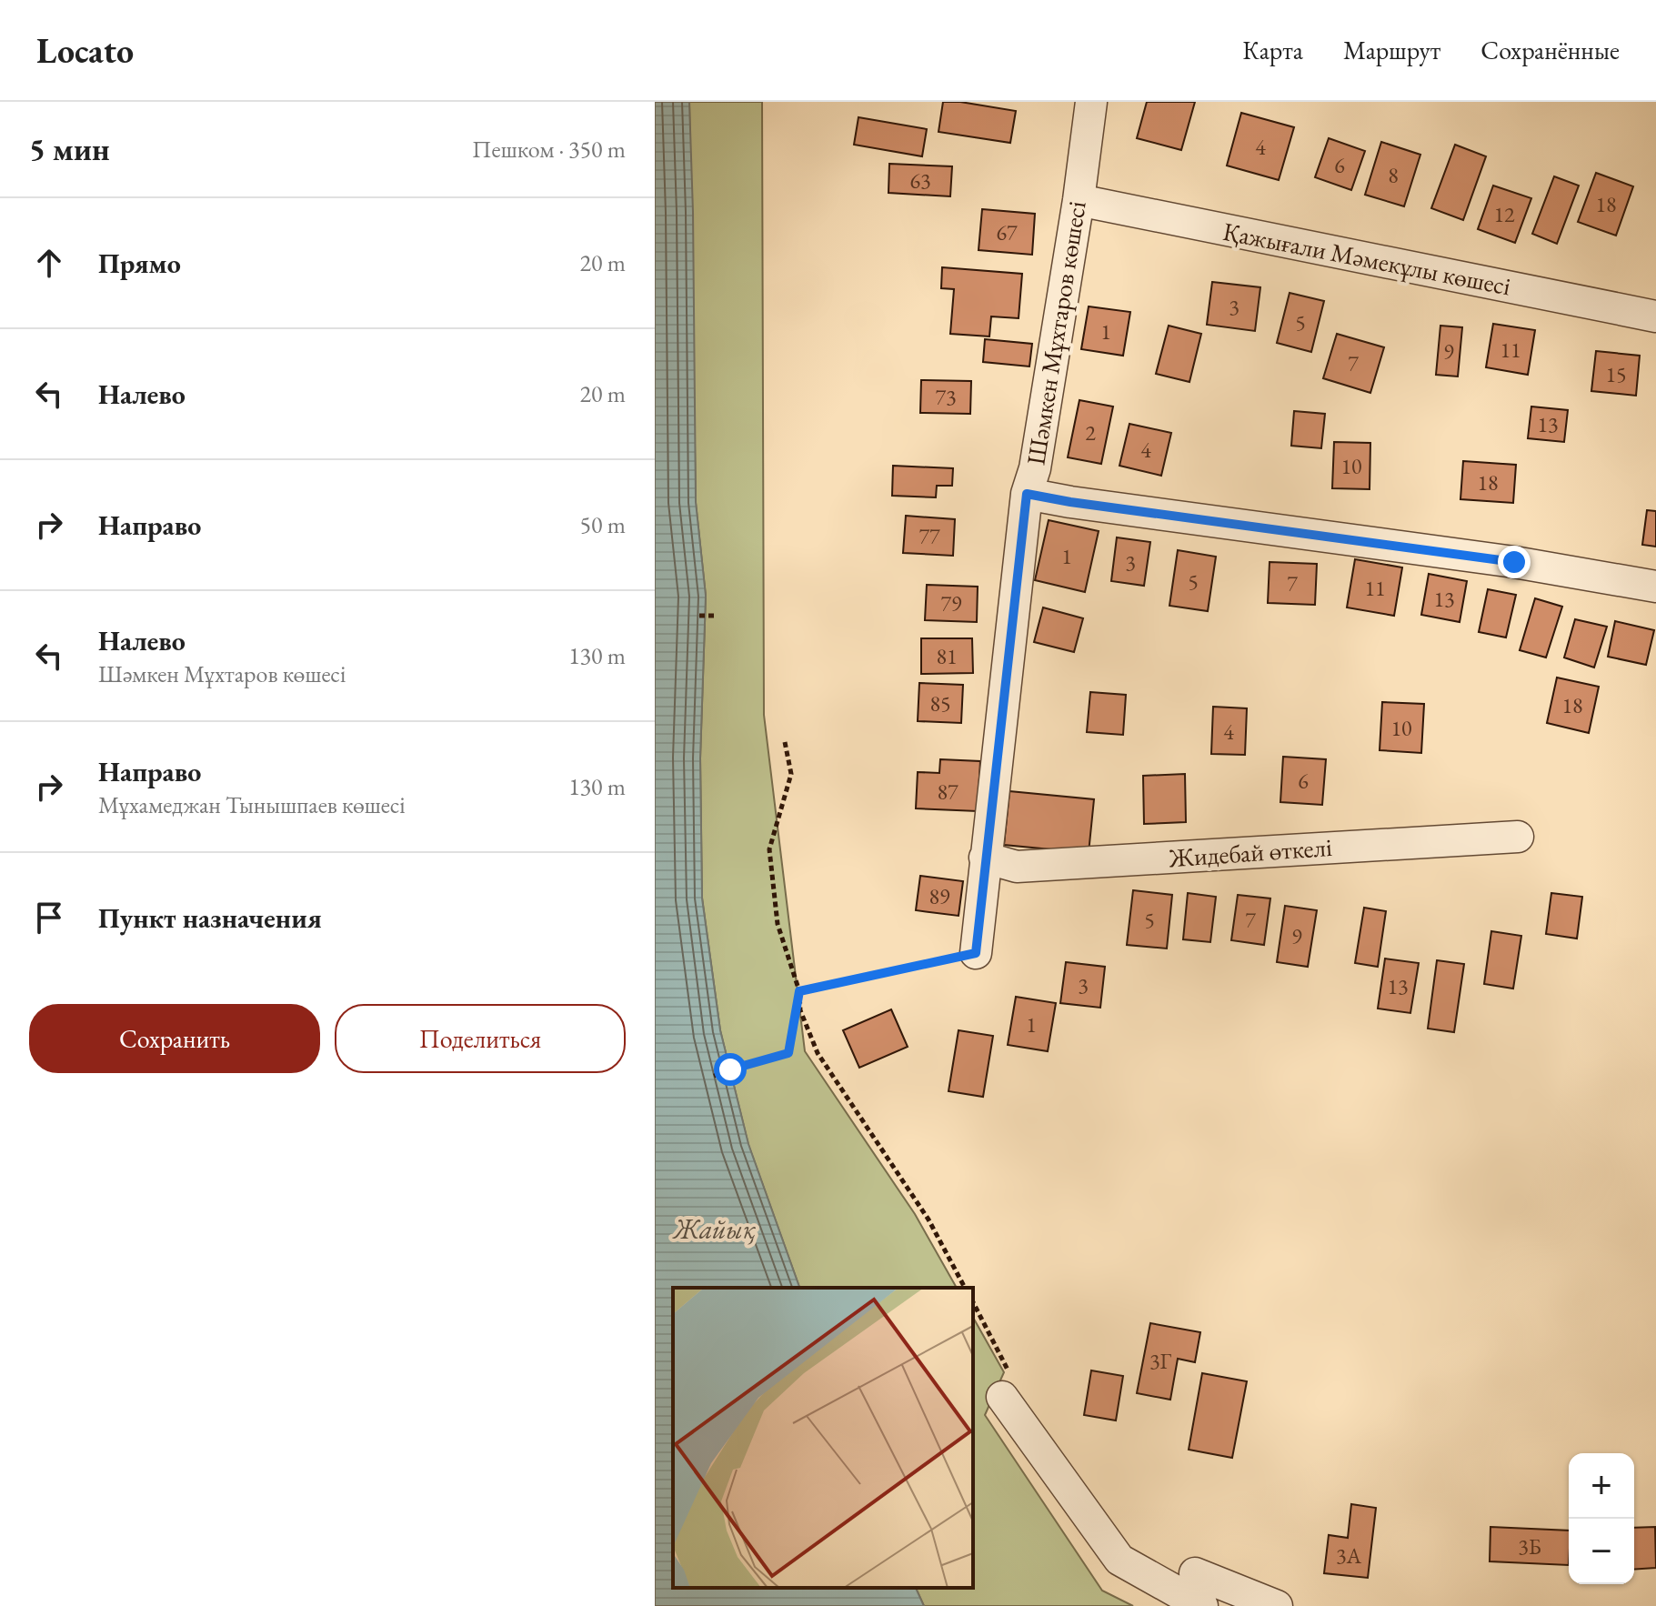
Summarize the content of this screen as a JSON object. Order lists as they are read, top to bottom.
{
  "streets": {
    "street": ["Қажығали Мәмекұлы көшесі", "Шәмкен Мұхтаров көшесі", "Жидебай өткелі"]
  },
  "crossings": [
    ["Қажығали Мәмекұлы көшесі", "Шәмкен Мұхтаров көшесі"],
    ["Шәмкен Мұхтаров көшесі", "Жидебай өткелі"]
  ],
  "water": ["Жайық"],
  "house_numbers": [
    "4",
    "6",
    "8",
    "63",
    "18",
    "12",
    "67",
    "3",
    "5",
    "1",
    "11",
    "9",
    "7",
    "15",
    "73",
    "13",
    "2",
    "4",
    "10",
    "18",
    "77",
    "1",
    "3",
    "5",
    "7",
    "11",
    "13",
    "79",
    "81",
    "85",
    "18",
    "10",
    "4",
    "6",
    "87",
    "89",
    "5",
    "7",
    "9",
    "3",
    "13",
    "1",
    "3Г",
    "3Б",
    "3А"
  ],
  "page": {
    "header": "Locato",
    "nav": ["Карта", "Маршрут", "Сохранённые"],
    "heading": ["5 мин", "Пешком · 350 m"],
    "list": [
      ["Прямо", "20 m"],
      ["Налево", "20 m"],
      ["Направо", "50 m"],
      ["Налево", "Шәмкен Мұхтаров көшесі", "130 m"],
      ["Направо", "Мұхамеджан Тынышпаев көшесі", "130 m"],
      "Пункт назначения"
    ],
    "buttons": ["Сохранить", "Поделиться"],
    "map_buttons": ["+", "−"]
  }
}
